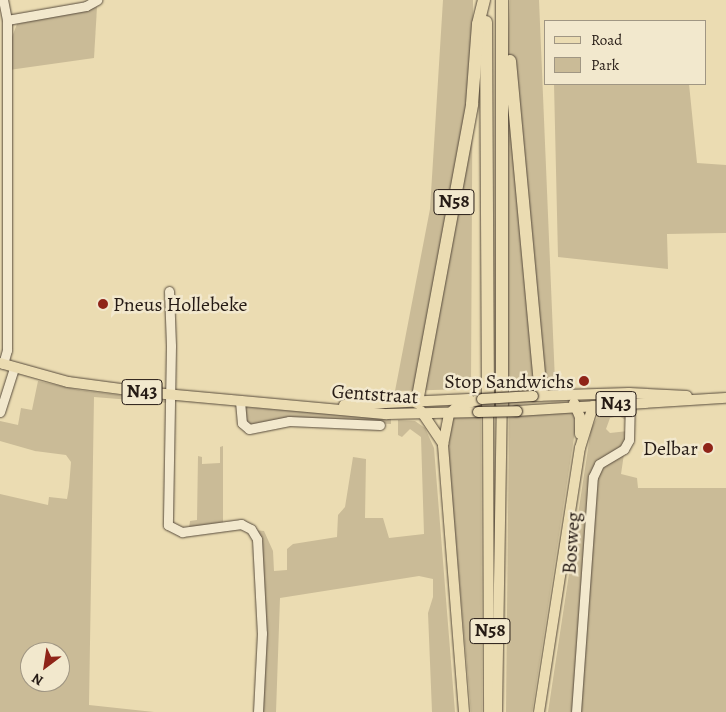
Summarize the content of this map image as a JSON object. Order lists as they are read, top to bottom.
{
  "streets": {
    "highway": ["N58"],
    "main road": ["N43", "Gentstraat"],
    "street": ["Bosweg"]
  },
  "crossings": [
    ["N58", "N43"],
    ["N58", "Gentstraat"],
    ["N43", "Gentstraat"],
    ["N43", "Bosweg"],
    ["Gentstraat", "Bosweg"]
  ],
  "places": ["Pneus Hollebeke", "Stop Sandwichs", "Delbar"],
  "legend": ["Road", "Park"],
  "north": "bottom left"
}
